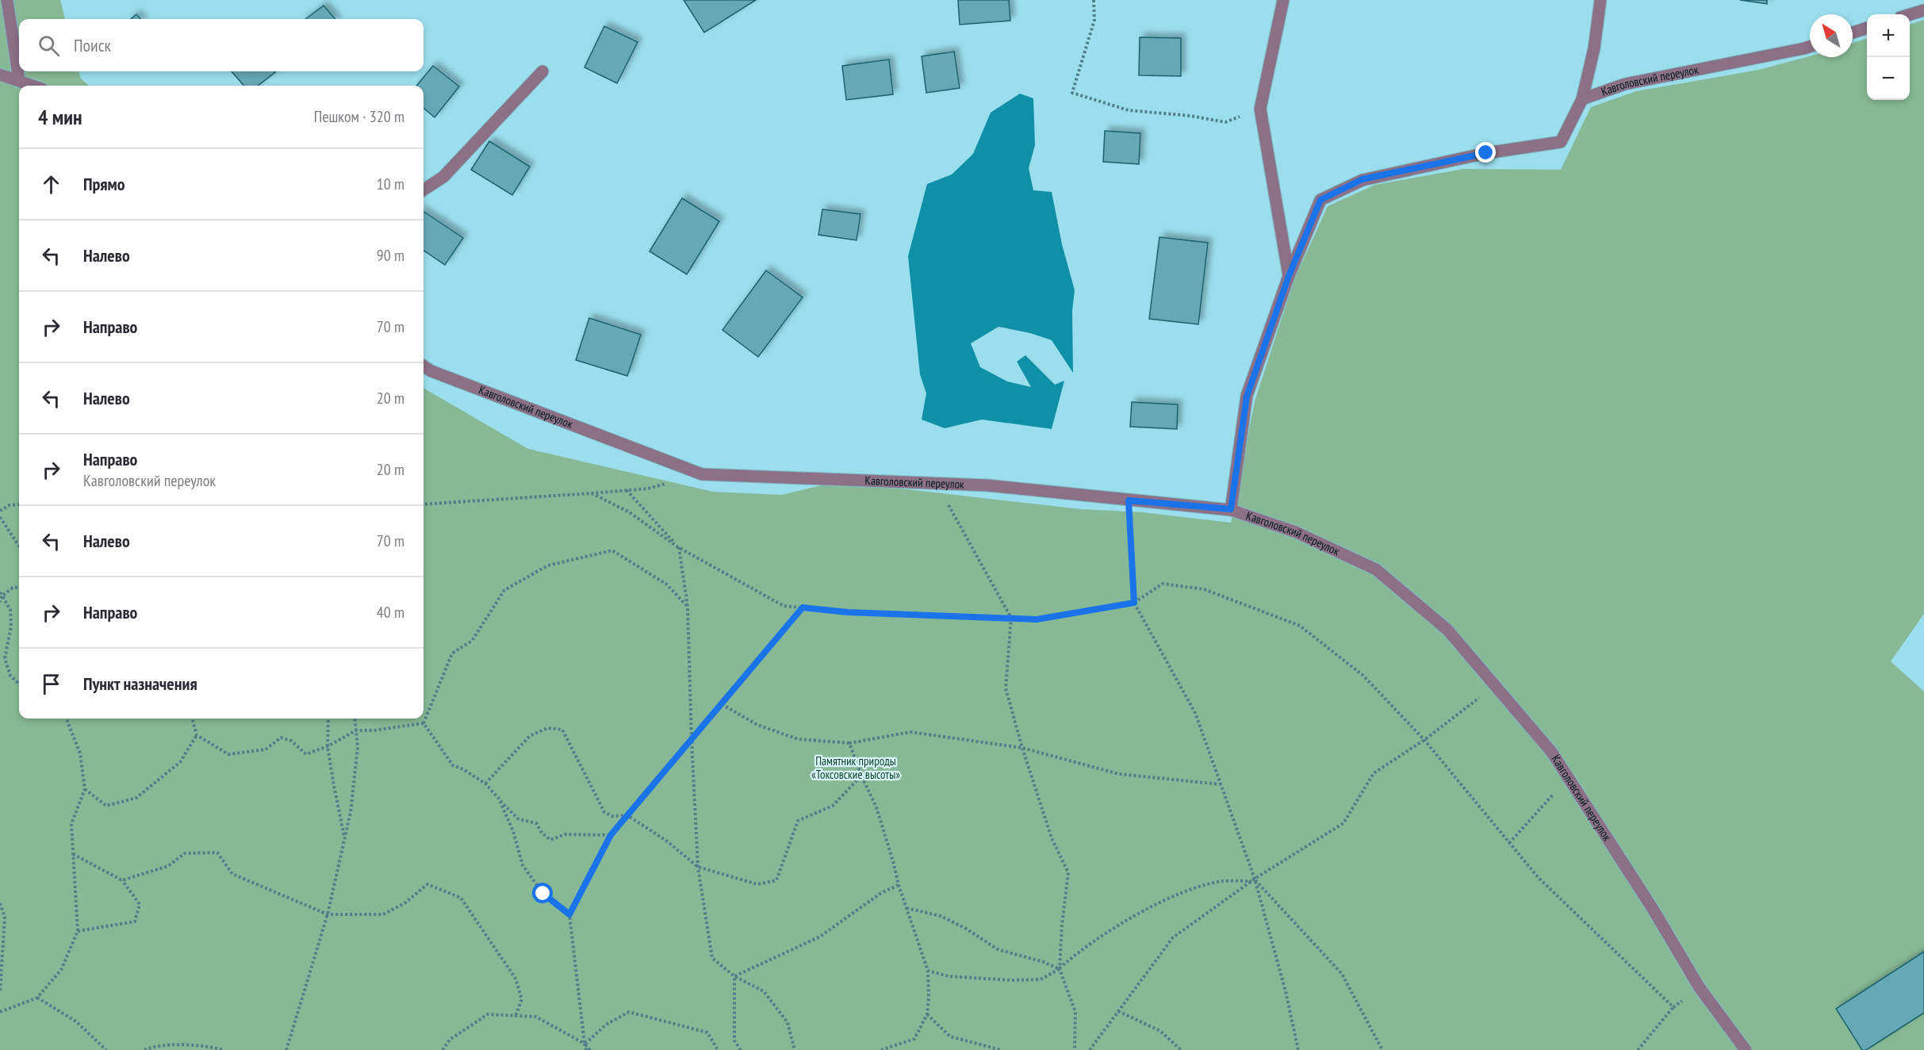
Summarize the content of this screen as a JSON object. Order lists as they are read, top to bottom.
{
  "streets": {
    "street": ["Кавголовский переулок"]
  },
  "parks": ["Памятник природы «Токсовские высоты»"],
  "north": "top left",
  "page": {
    "map_buttons": ["+", "−"],
    "search": "Поиск",
    "heading": ["4 мин", "Пешком · 320 m"],
    "list": [
      ["Прямо", "10 m"],
      ["Налево", "90 m"],
      ["Направо", "70 m"],
      ["Налево", "20 m"],
      ["Направо", "Кавголовский переулок", "20 m"],
      ["Налево", "70 m"],
      ["Направо", "40 m"],
      "Пункт назначения"
    ]
  }
}
